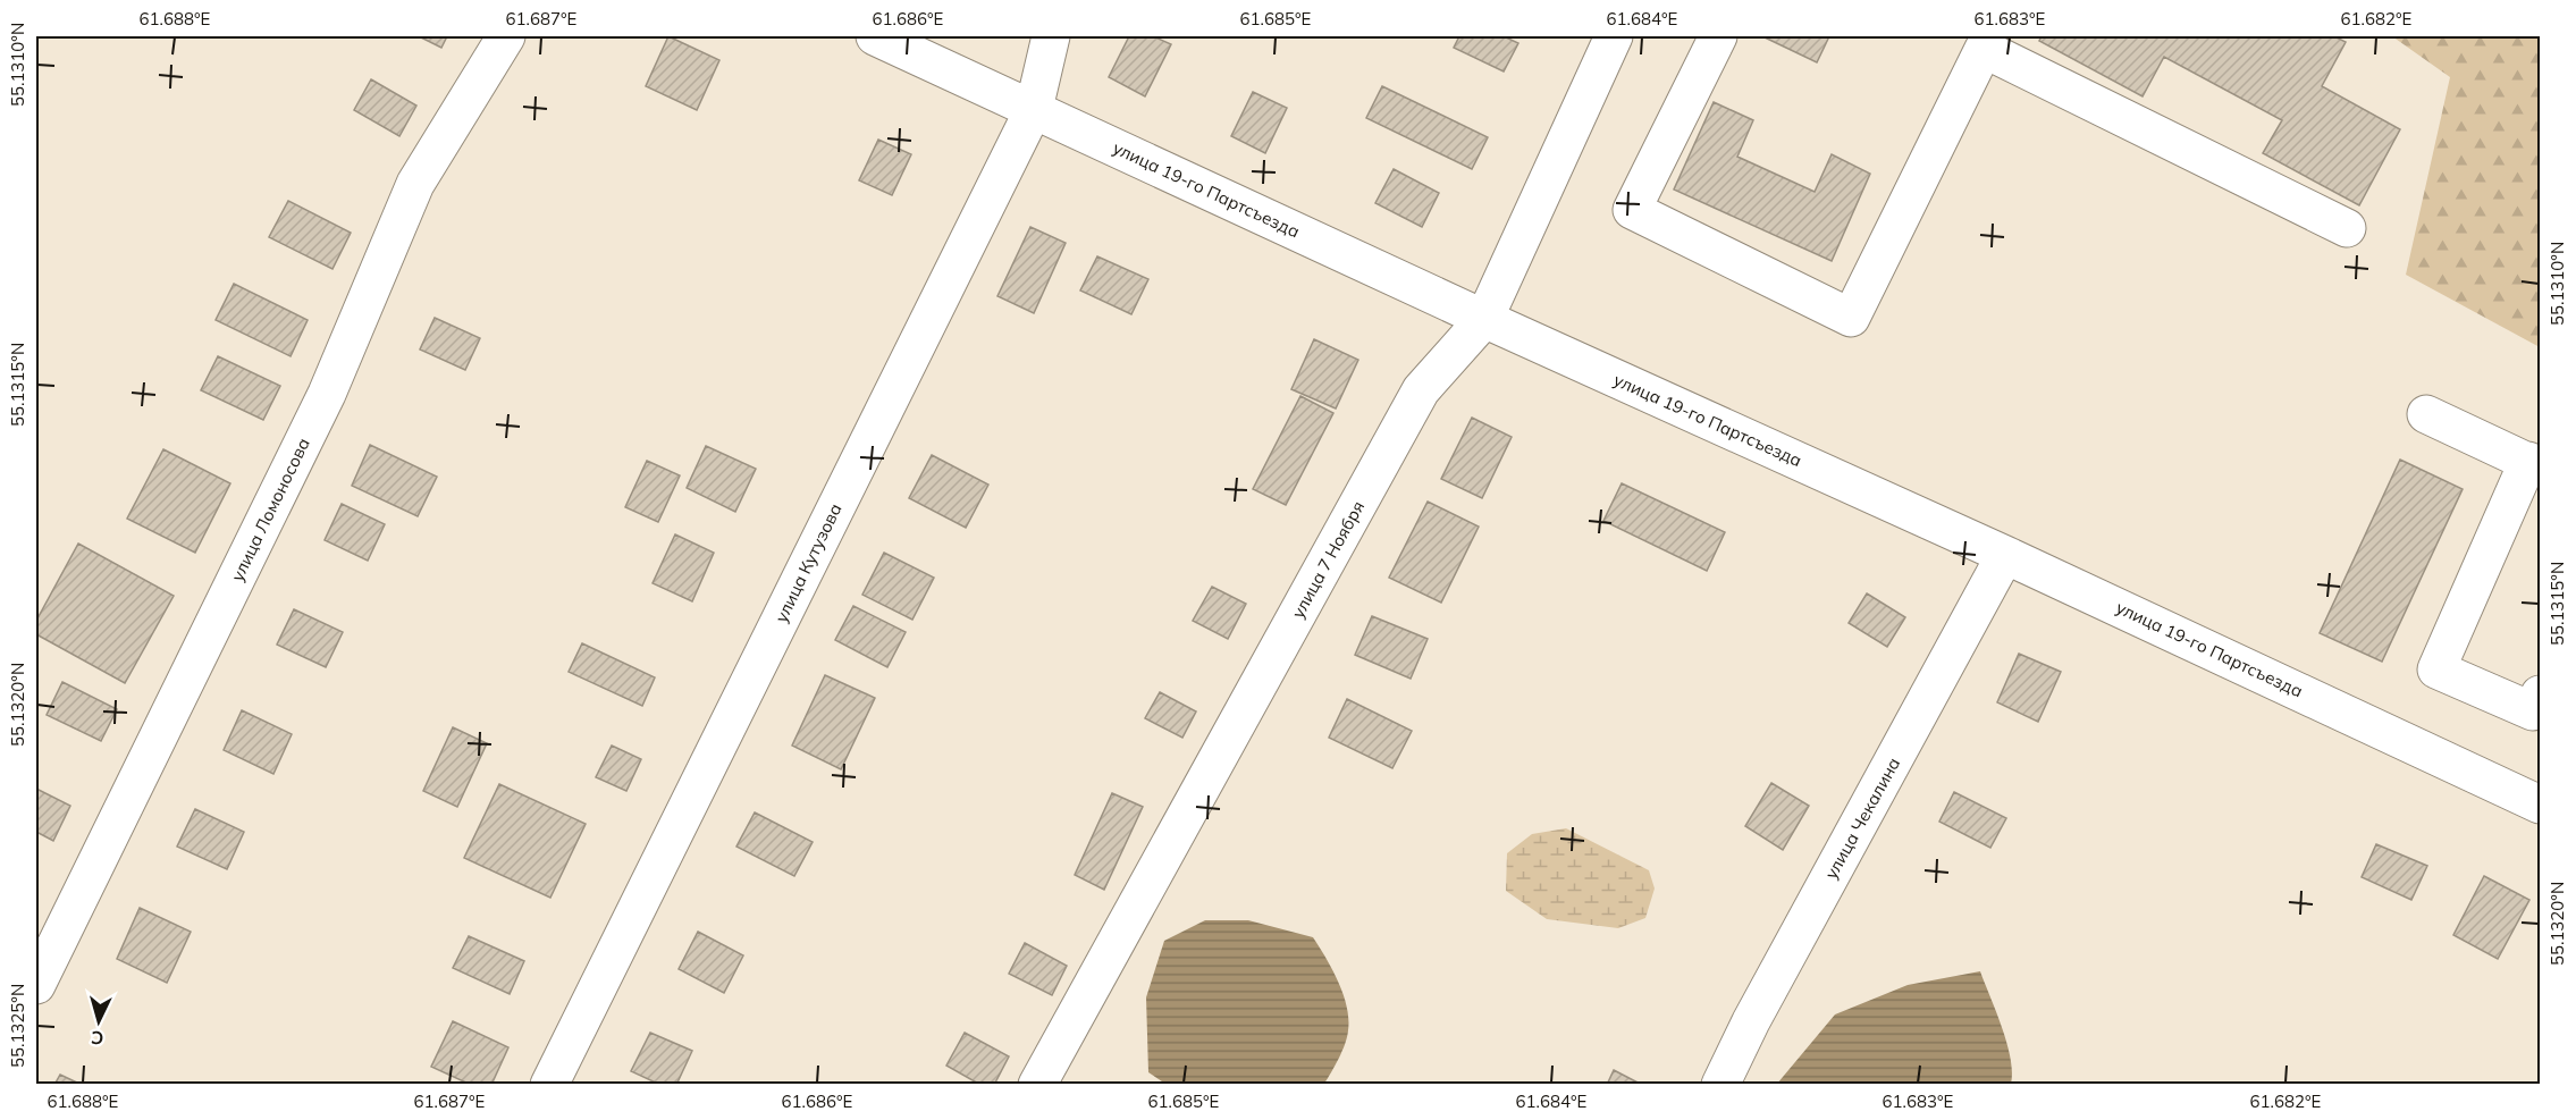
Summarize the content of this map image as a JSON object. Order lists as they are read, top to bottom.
{
  "streets": {
    "street": [
      "улица 19-го Партсъезда",
      "улица Ломоносова",
      "улица 7 Ноября",
      "улица Кутузова",
      "улица Чекалина"
    ]
  },
  "crossings": [
    ["улица 19-го Партсъезда", "улица 7 Ноября"],
    ["улица 19-го Партсъезда", "улица Кутузова"],
    ["улица 19-го Партсъезда", "улица Чекалина"]
  ],
  "north": "bottom",
  "coordinates": [
    "61.688°E",
    "61.687°E",
    "61.686°E",
    "61.685°E",
    "61.684°E",
    "61.683°E",
    "61.682°E",
    "55.1310°N",
    "55.1315°N",
    "55.1320°N",
    "55.1325°N"
  ]
}
